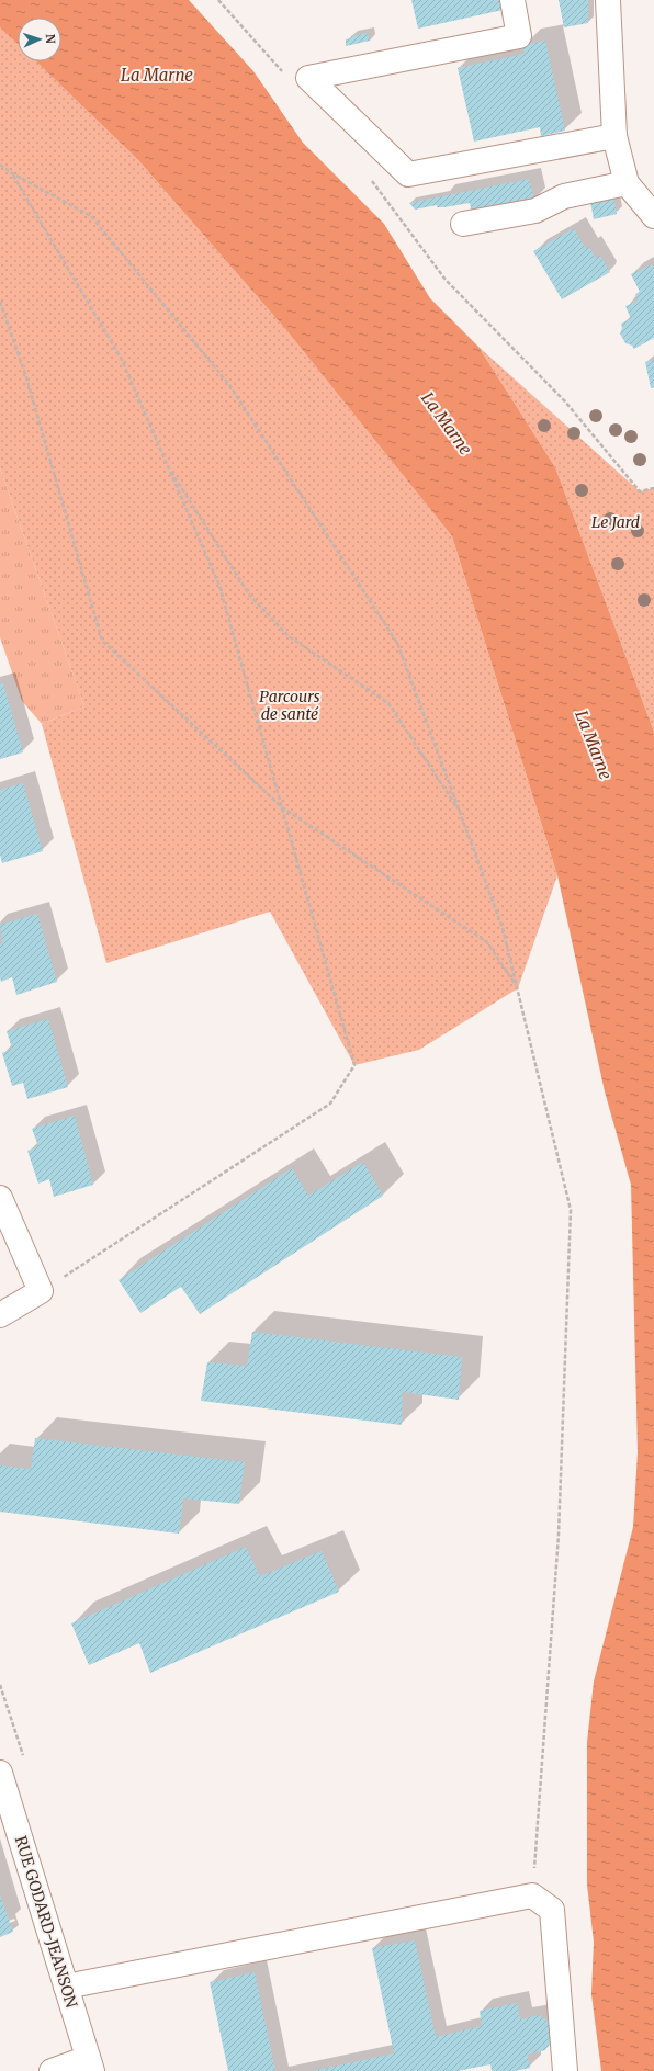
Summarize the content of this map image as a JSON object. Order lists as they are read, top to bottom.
{
  "streets": {
    "street": ["RUE GODARD-JEANSON"]
  },
  "water": ["La Marne"],
  "parks": ["Le Jard", "Parcours de santé"],
  "north": "right"
}
